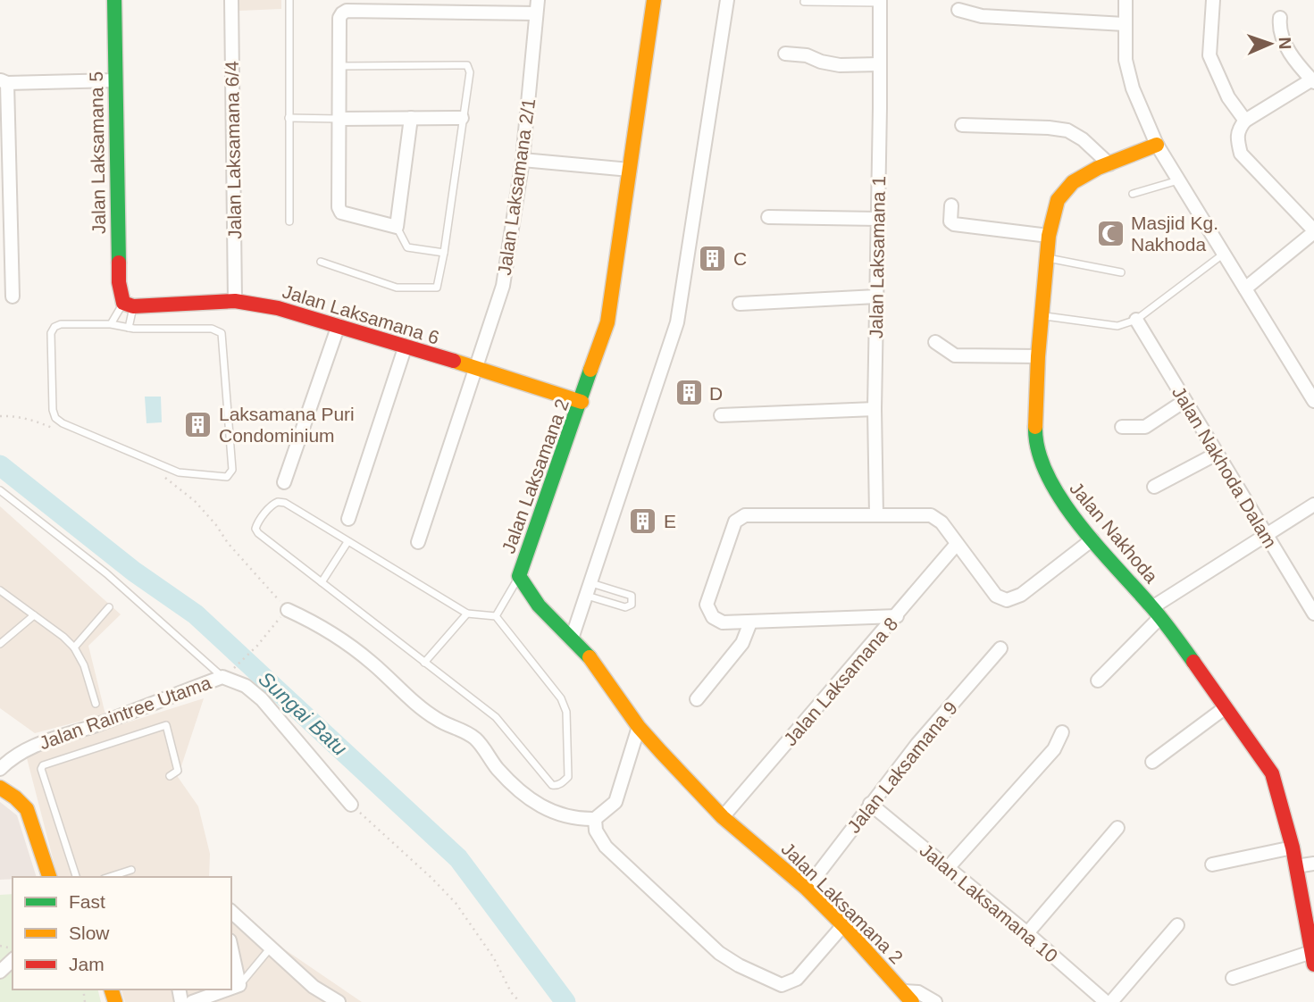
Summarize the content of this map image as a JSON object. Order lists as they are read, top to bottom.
{
  "streets": {
    "street": [
      "Jalan Laksamana 6/4",
      "Jalan Laksamana 5",
      "Jalan Laksamana 2/1",
      "Jalan Laksamana 1",
      "Jalan Laksamana 6",
      "Jalan Nakhoda Dalam",
      "Jalan Laksamana 2",
      "Jalan Nakhoda",
      "Jalan Laksamana 8",
      "Jalan Raintree Utama",
      "Jalan Laksamana 9",
      "Jalan Laksamana 10"
    ]
  },
  "crossings": [
    ["Jalan Laksamana 6/4", "Jalan Laksamana 6"],
    ["Jalan Laksamana 5", "Jalan Laksamana 6"],
    ["Jalan Laksamana 2/1", "Jalan Laksamana 6"],
    ["Jalan Laksamana 6", "Jalan Laksamana 2"],
    ["Jalan Laksamana 2", "Jalan Laksamana 8"],
    ["Jalan Laksamana 2", "Jalan Laksamana 9"],
    ["Jalan Laksamana 9", "Jalan Laksamana 10"]
  ],
  "water": ["Sungai Batu"],
  "places": {
    "mosque": ["Masjid Kg. Nakhoda"],
    "building": [
      "C",
      "D",
      "Laksamana Puri Condominium",
      "E"
    ]
  },
  "legend": ["Fast", "Slow", "Jam"],
  "north": "right"
}
